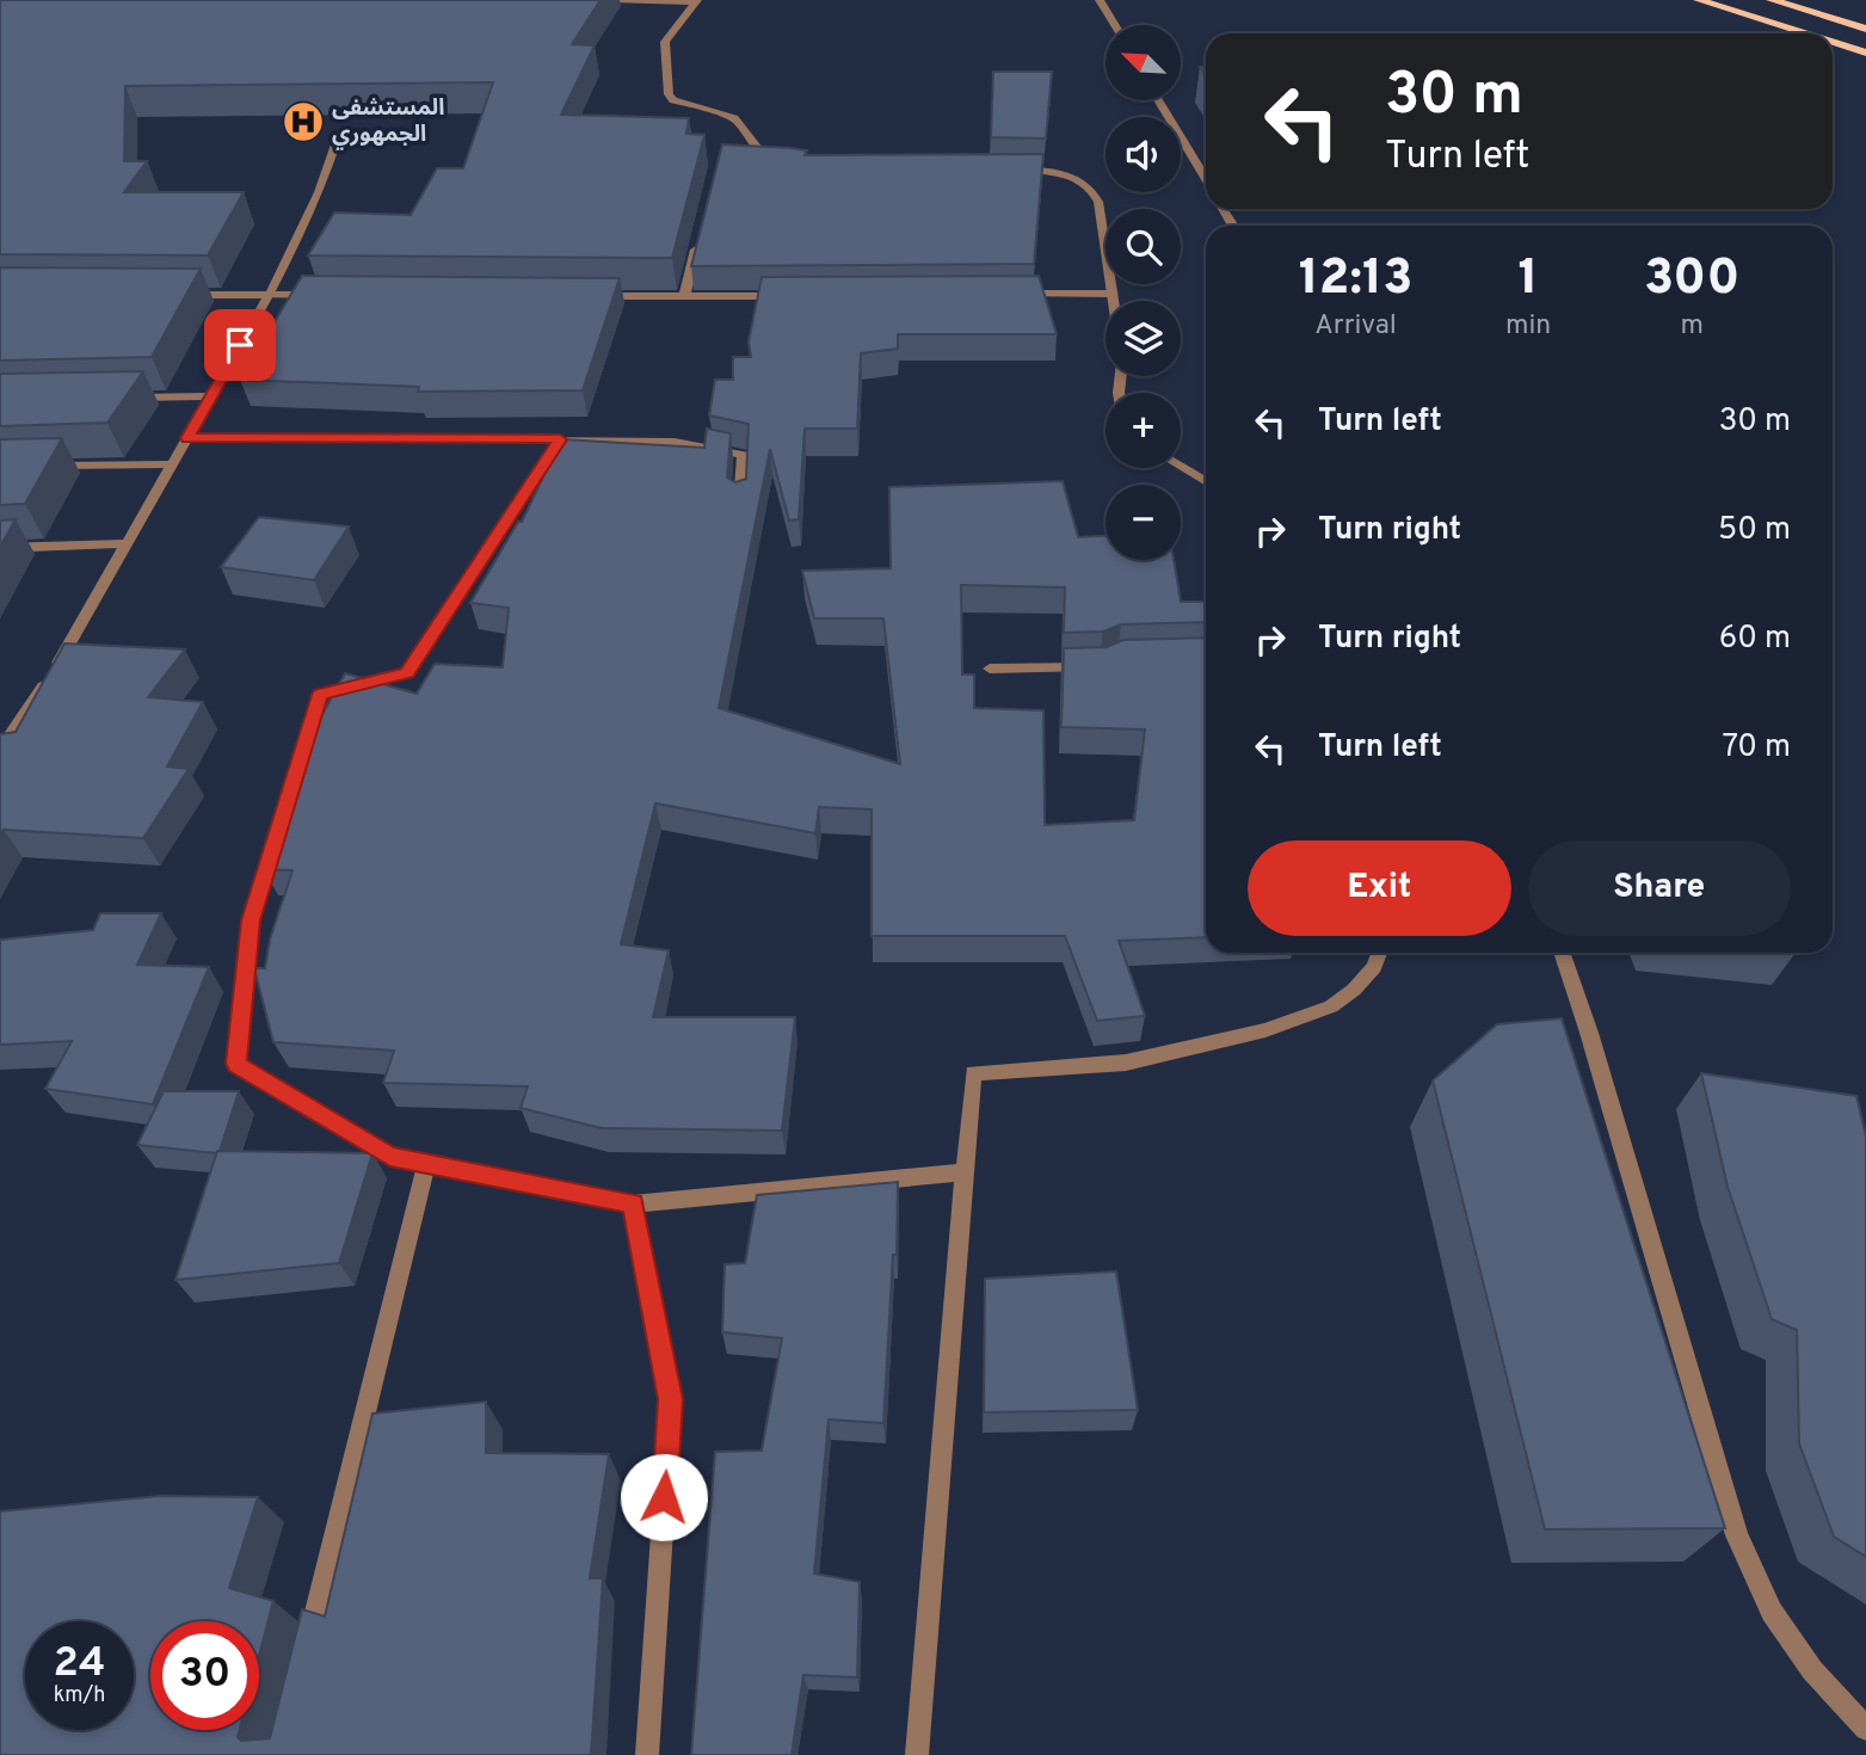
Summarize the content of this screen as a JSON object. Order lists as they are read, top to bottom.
{
  "places": {
    "hospital": ["المستشفى الجمهوري"]
  },
  "north": "top left",
  "page": {
    "map_buttons": ["+", "−"],
    "turn": ["30 m", "Turn left"],
    "eta": [
      "12:13",
      "Arrival",
      "1",
      "min",
      "300",
      "m"
    ],
    "list": [
      {
        "name": "Turn left",
        "value": "30 m"
      },
      {
        "name": "Turn right",
        "value": "50 m"
      },
      {
        "name": "Turn right",
        "value": "60 m"
      },
      {
        "name": "Turn left",
        "value": "70 m"
      }
    ],
    "buttons": ["Exit", "Share"],
    "speed": "24 km/h",
    "limit": "30"
  }
}
